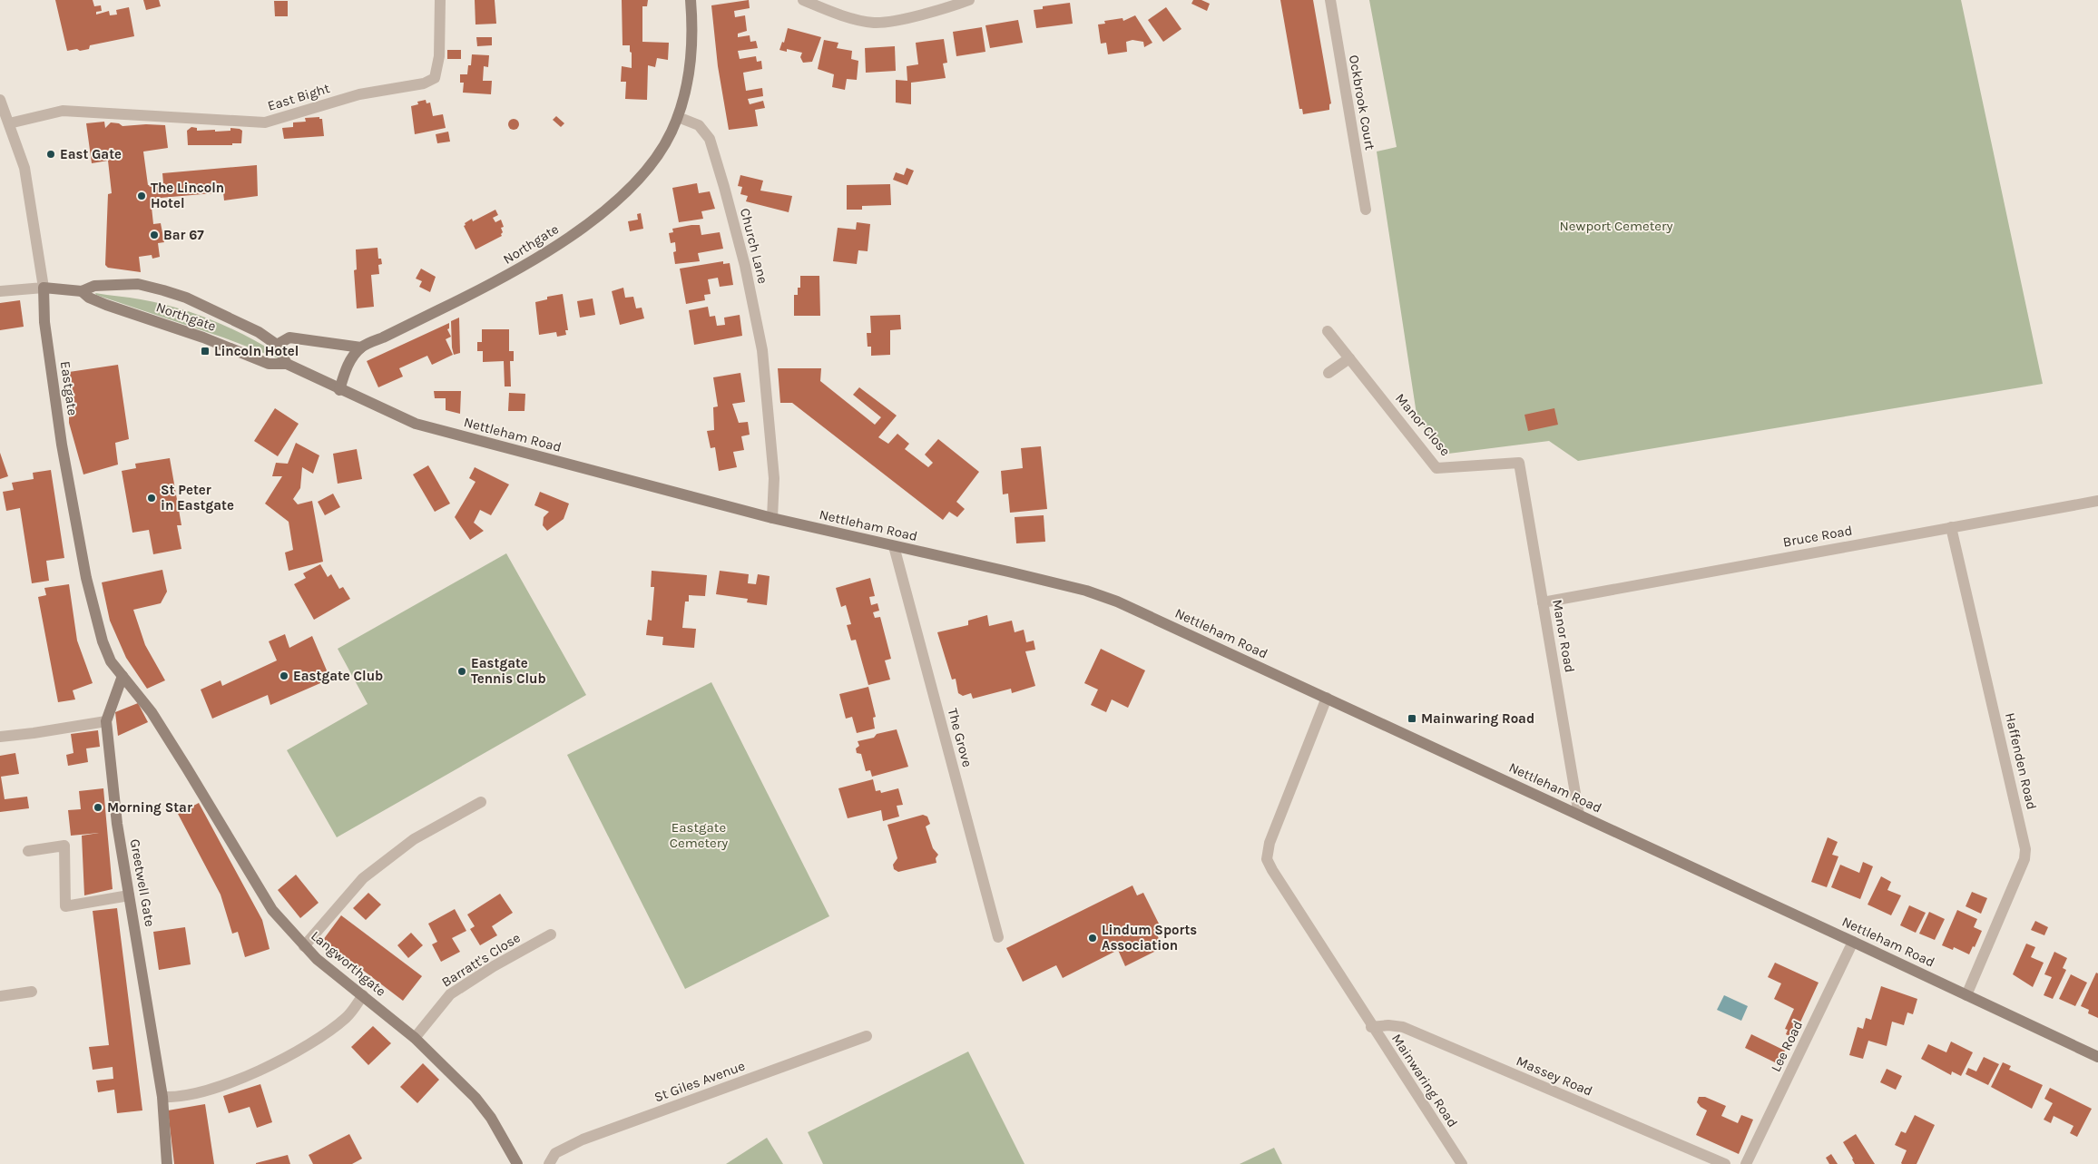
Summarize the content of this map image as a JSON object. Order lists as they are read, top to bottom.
{
  "streets": {
    "street": [
      "East Bight",
      "Ockbrook Court",
      "Northgate",
      "Church Lane",
      "Eastgate",
      "Manor Close",
      "Nettleham Road",
      "Bruce Road",
      "Manor Road",
      "The Grove",
      "Haffenden Road",
      "Greetwell Gate",
      "Barratt's Close",
      "Langworthgate",
      "Lee Road",
      "Massey Road",
      "Mainwaring Road",
      "St Giles Avenue"
    ]
  },
  "crossings": [
    ["East Bight", "Eastgate"],
    ["Northgate", "Church Lane"],
    ["Northgate", "Eastgate"],
    ["Northgate", "Nettleham Road"],
    ["Church Lane", "Nettleham Road"],
    ["Eastgate", "Greetwell Gate"],
    ["Eastgate", "Langworthgate"],
    ["Manor Close", "Manor Road"],
    ["Nettleham Road", "Manor Road"],
    ["Nettleham Road", "The Grove"],
    ["Nettleham Road", "Haffenden Road"],
    ["Nettleham Road", "Lee Road"],
    ["Nettleham Road", "Mainwaring Road"],
    ["Bruce Road", "Manor Road"],
    ["Bruce Road", "Haffenden Road"],
    ["Greetwell Gate", "Langworthgate"],
    ["Barratt's Close", "Langworthgate"],
    ["Massey Road", "Mainwaring Road"]
  ],
  "parks": ["Newport Cemetery", "Eastgate Cemetery"],
  "places": {
    "other": [
      "East Gate",
      "The Lincoln Hotel",
      "Bar 67",
      "St Peter in Eastgate",
      "Eastgate Tennis Club",
      "Eastgate Club",
      "Morning Star",
      "Lindum Sports Association"
    ],
    "transit": ["Lincoln Hotel", "Mainwaring Road"]
  }
}
